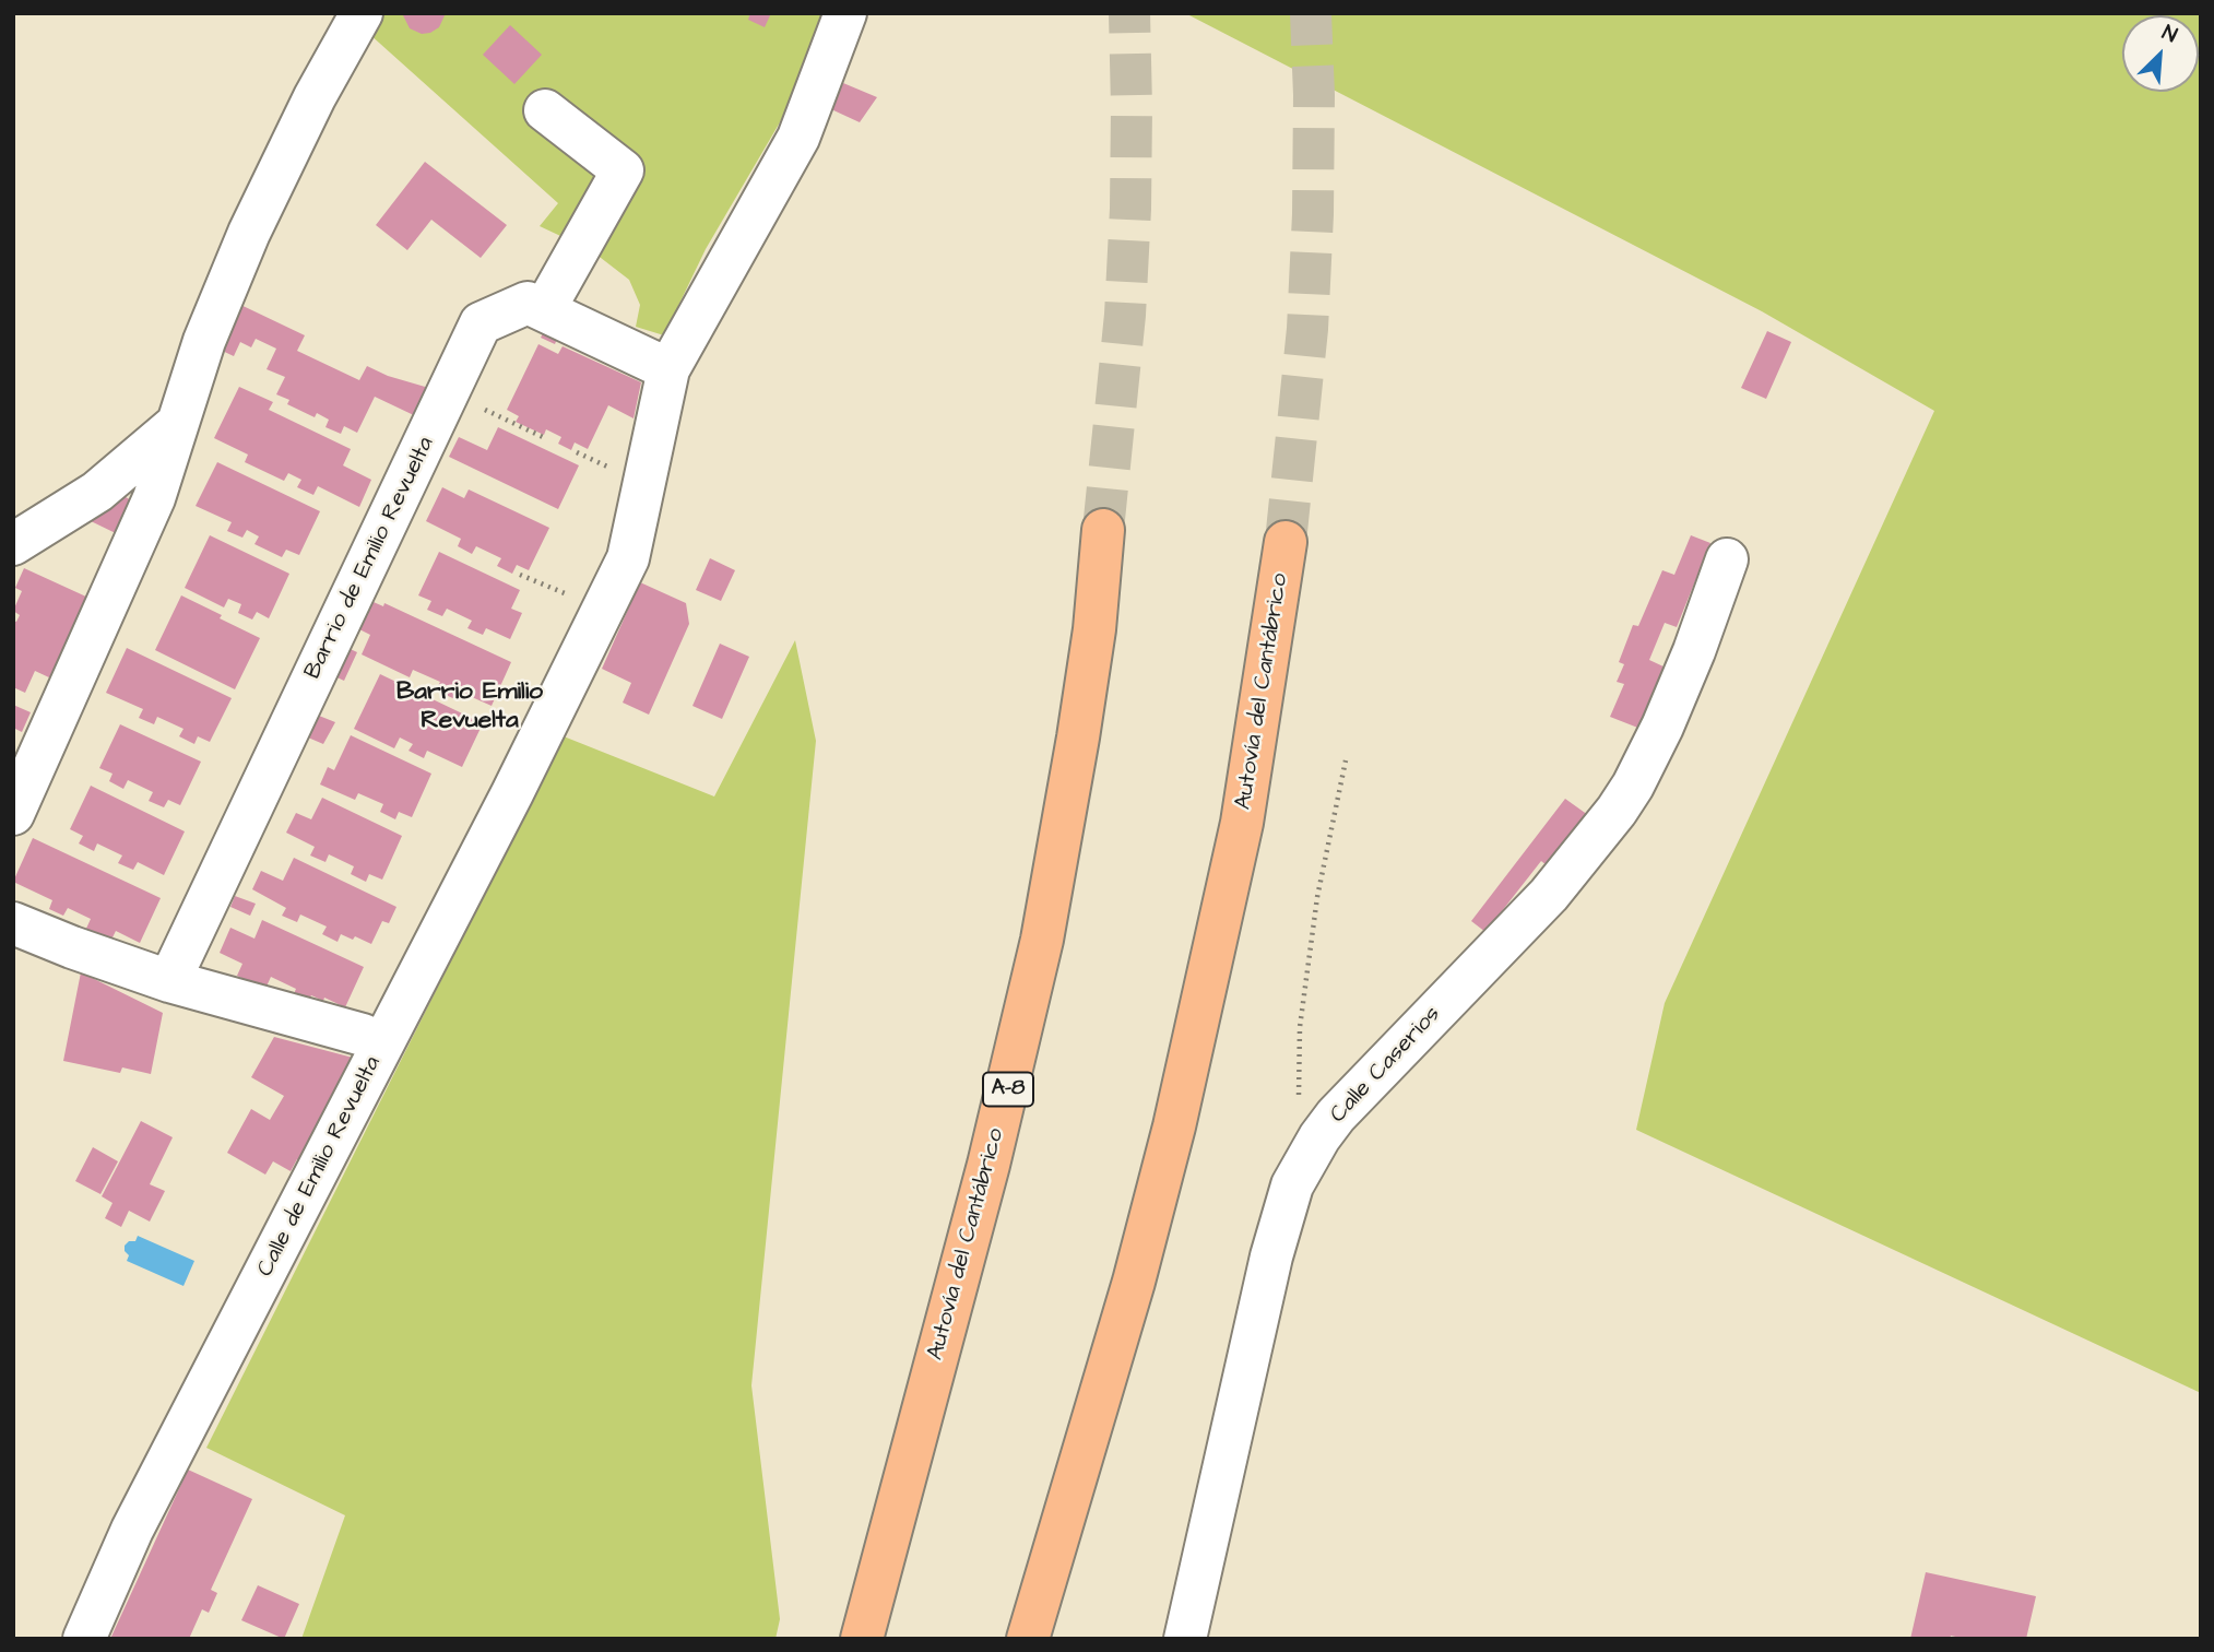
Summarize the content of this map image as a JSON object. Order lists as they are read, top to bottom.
{
  "streets": {
    "highway": ["Autovía del Cantábrico", "A-8"],
    "street": ["Barrio de Emilio Revuelta", "Calle Caserios", "Calle de Emilio Revuelta"]
  },
  "crossings": [
    ["Barrio de Emilio Revuelta", "Calle de Emilio Revuelta"]
  ],
  "districts": ["Barrio Emilio Revuelta"],
  "north": "top right"
}
